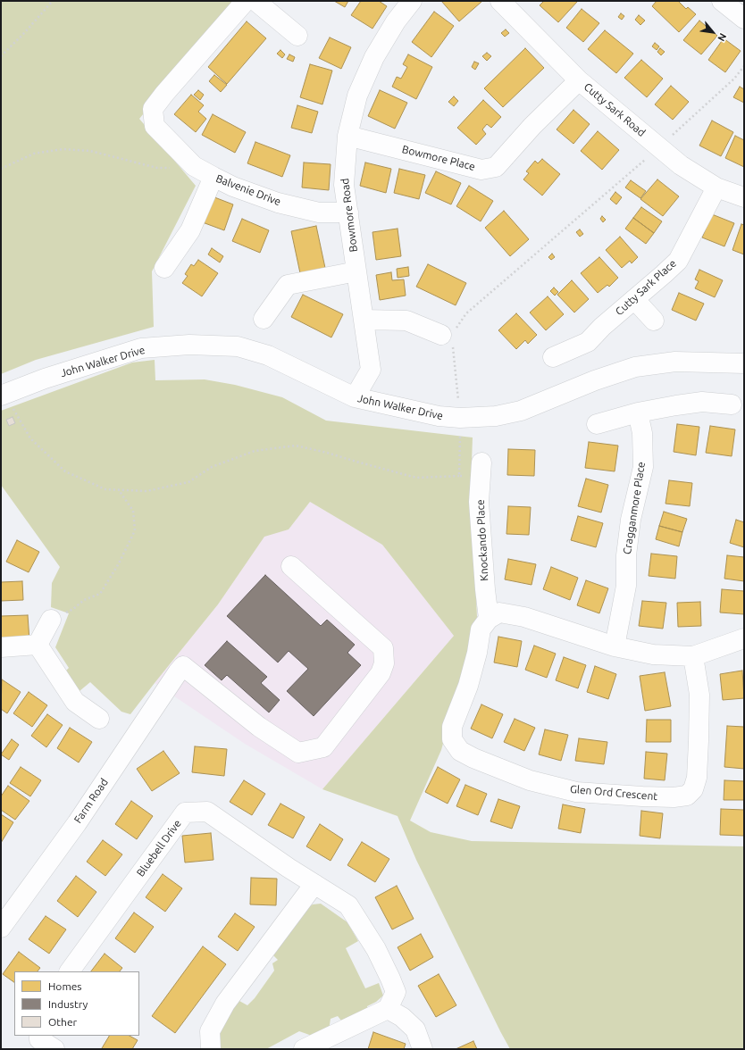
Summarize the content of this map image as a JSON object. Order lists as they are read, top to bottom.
{
  "streets": {
    "street": [
      "Cutty Sark Road",
      "Bowmore Place",
      "Balvenie Drive",
      "Bowmore Road",
      "Cutty Sark Place",
      "John Walker Drive",
      "Cragganmore Place",
      "Knockando Place",
      "Glen Ord Crescent",
      "Farm Road",
      "Bluebell Drive"
    ]
  },
  "crossings": [
    ["Cutty Sark Road", "Bowmore Place"],
    ["Cutty Sark Road", "Cutty Sark Place"],
    ["Bowmore Place", "Bowmore Road"],
    ["Balvenie Drive", "Bowmore Road"],
    ["Bowmore Road", "John Walker Drive"],
    ["Knockando Place", "Glen Ord Crescent"]
  ],
  "legend": ["Homes", "Industry", "Other"],
  "north": "bottom right"
}
